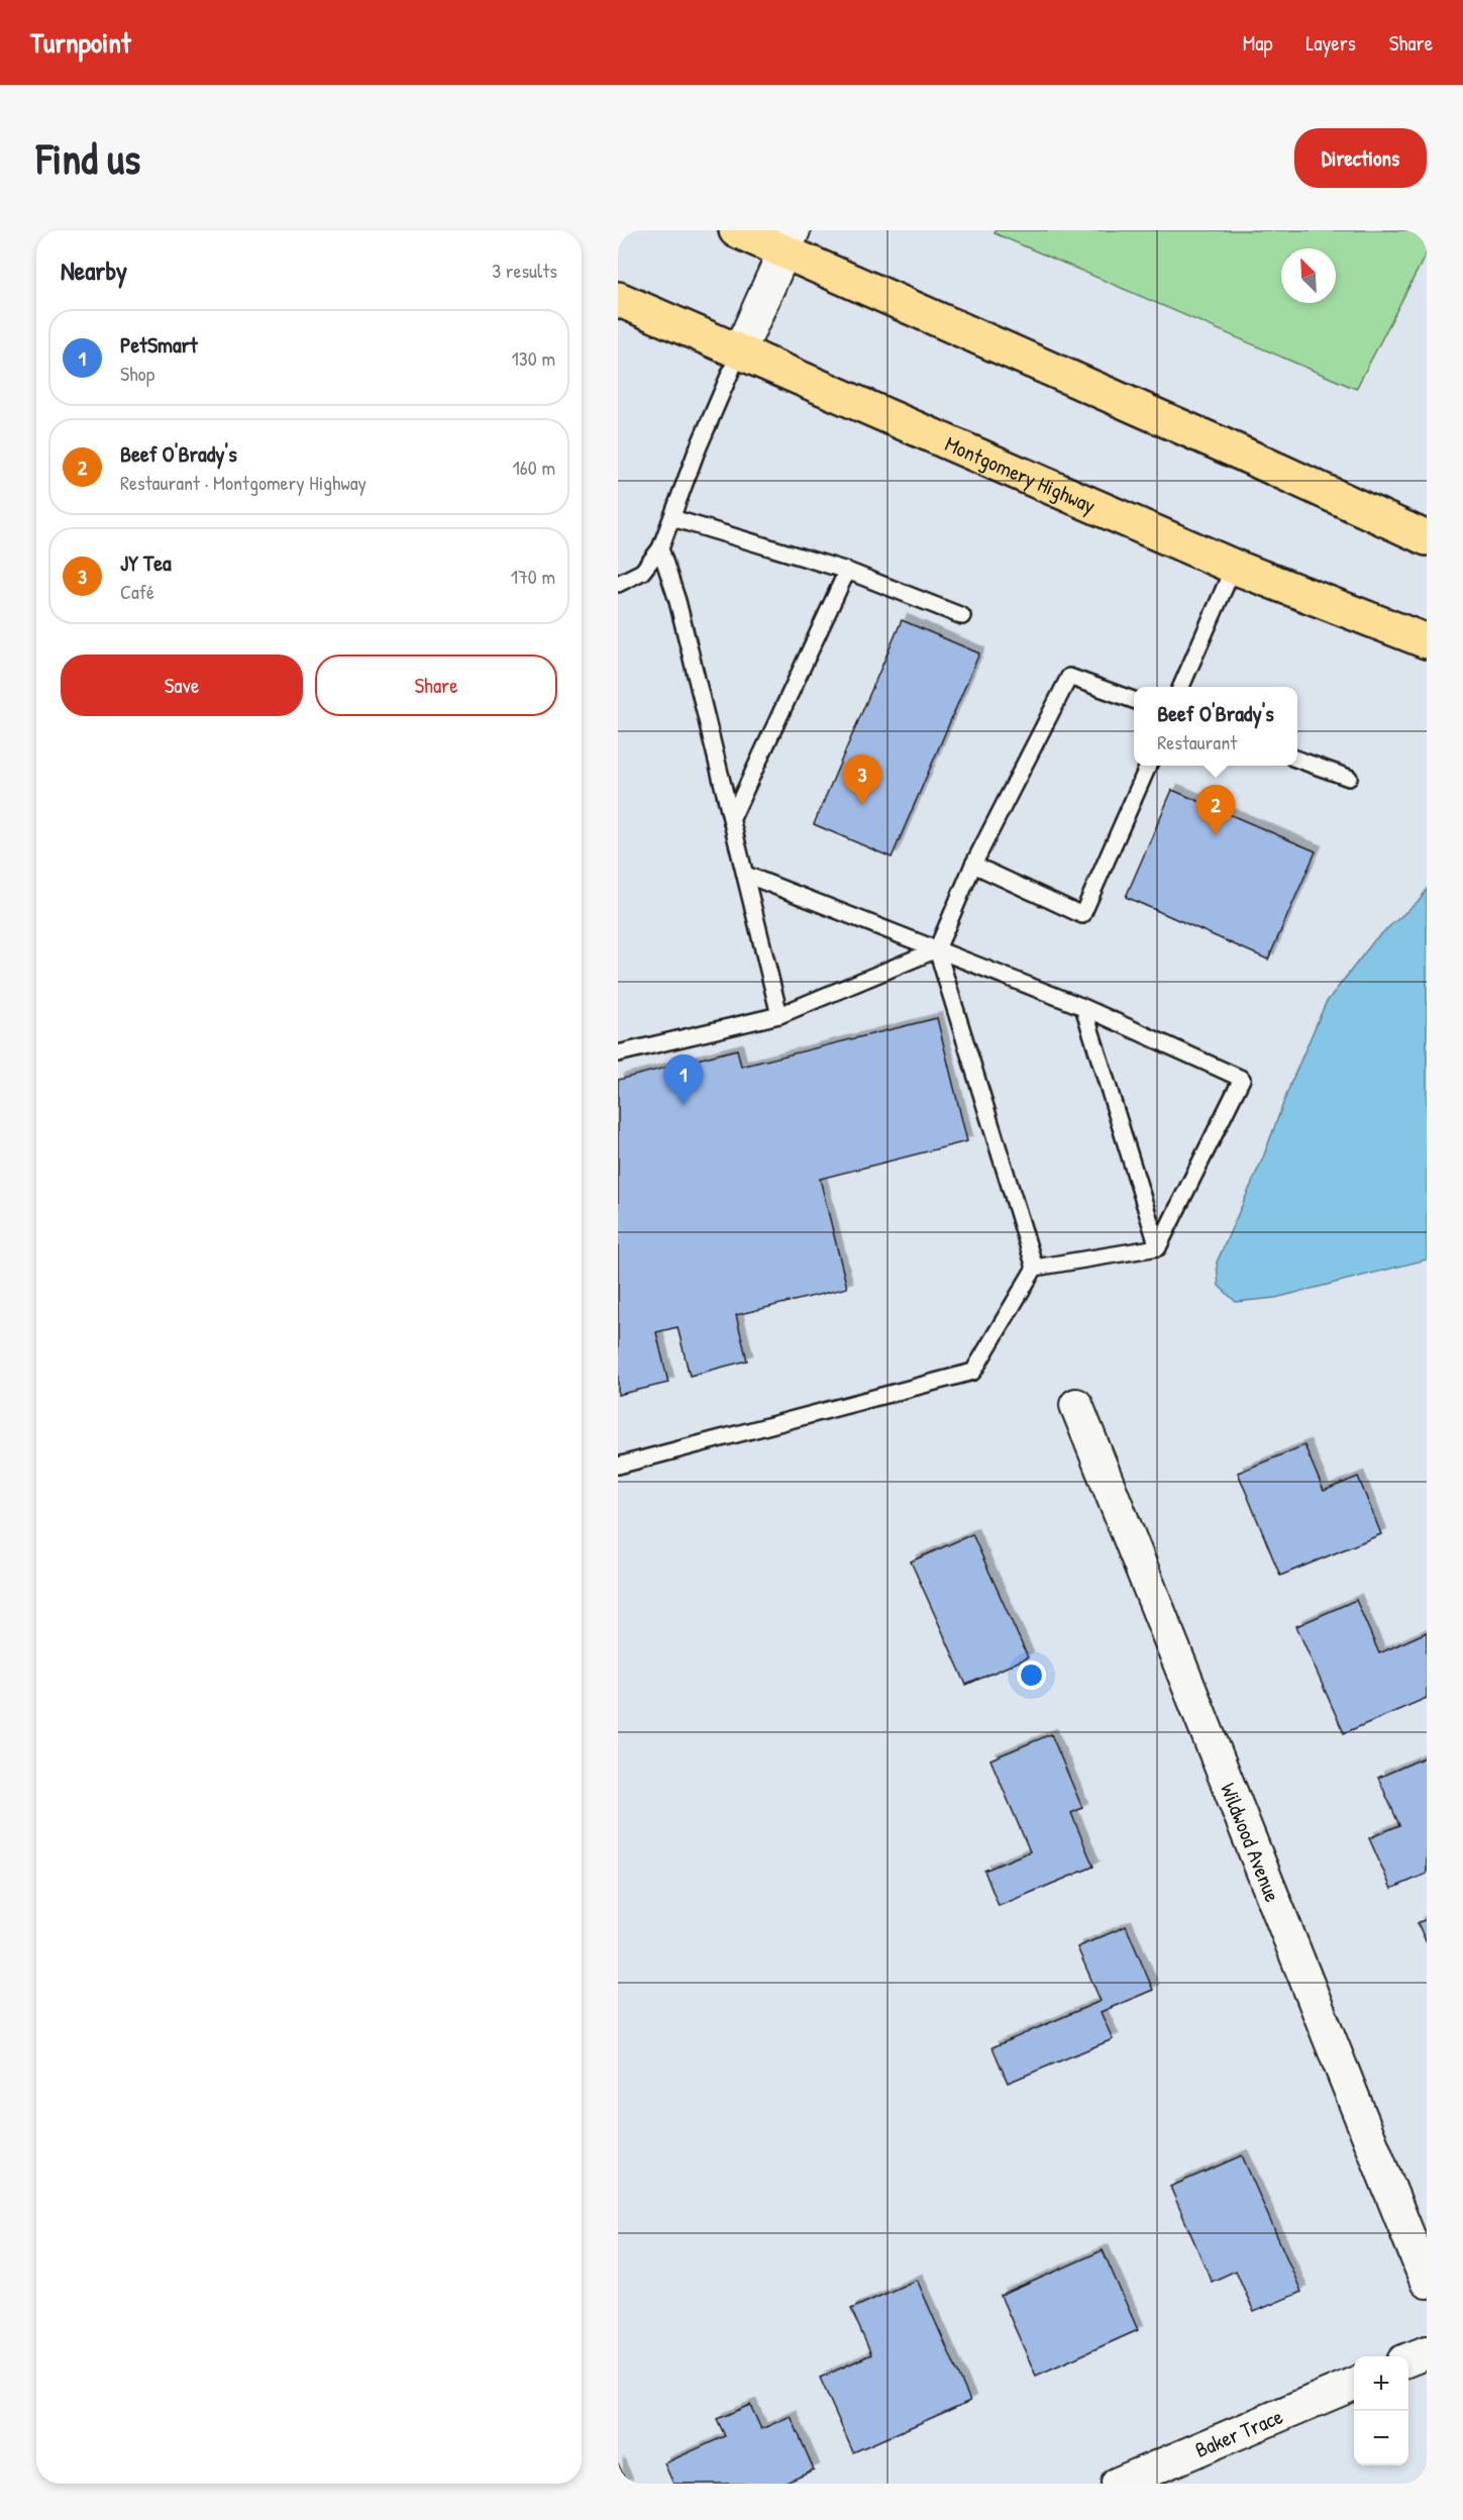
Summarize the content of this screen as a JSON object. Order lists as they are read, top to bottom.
{
  "streets": {
    "main road": ["Montgomery Highway"],
    "street": ["Wildwood Avenue", "Baker Trace"]
  },
  "north": "top left",
  "page": {
    "header": "Turnpoint",
    "nav": ["Map", "Layers", "Share"],
    "buttons": [
      "Directions",
      ["Save", "Share"]
    ],
    "title": "Find us",
    "heading": ["Nearby", "3 results"],
    "list": [
      {
        "mark": "1",
        "name": "PetSmart",
        "note": "Shop",
        "value": "130 m"
      },
      {
        "mark": "2",
        "name": "Beef O'Brady's",
        "note": "Restaurant · Montgomery Highway",
        "value": "160 m"
      },
      {
        "mark": "3",
        "name": "JY Tea",
        "note": "Café",
        "value": "170 m"
      }
    ],
    "popup": ["Beef O'Brady's", "Restaurant"],
    "pins": ["3", "2", "1"],
    "map_buttons": ["+", "−"]
  }
}
